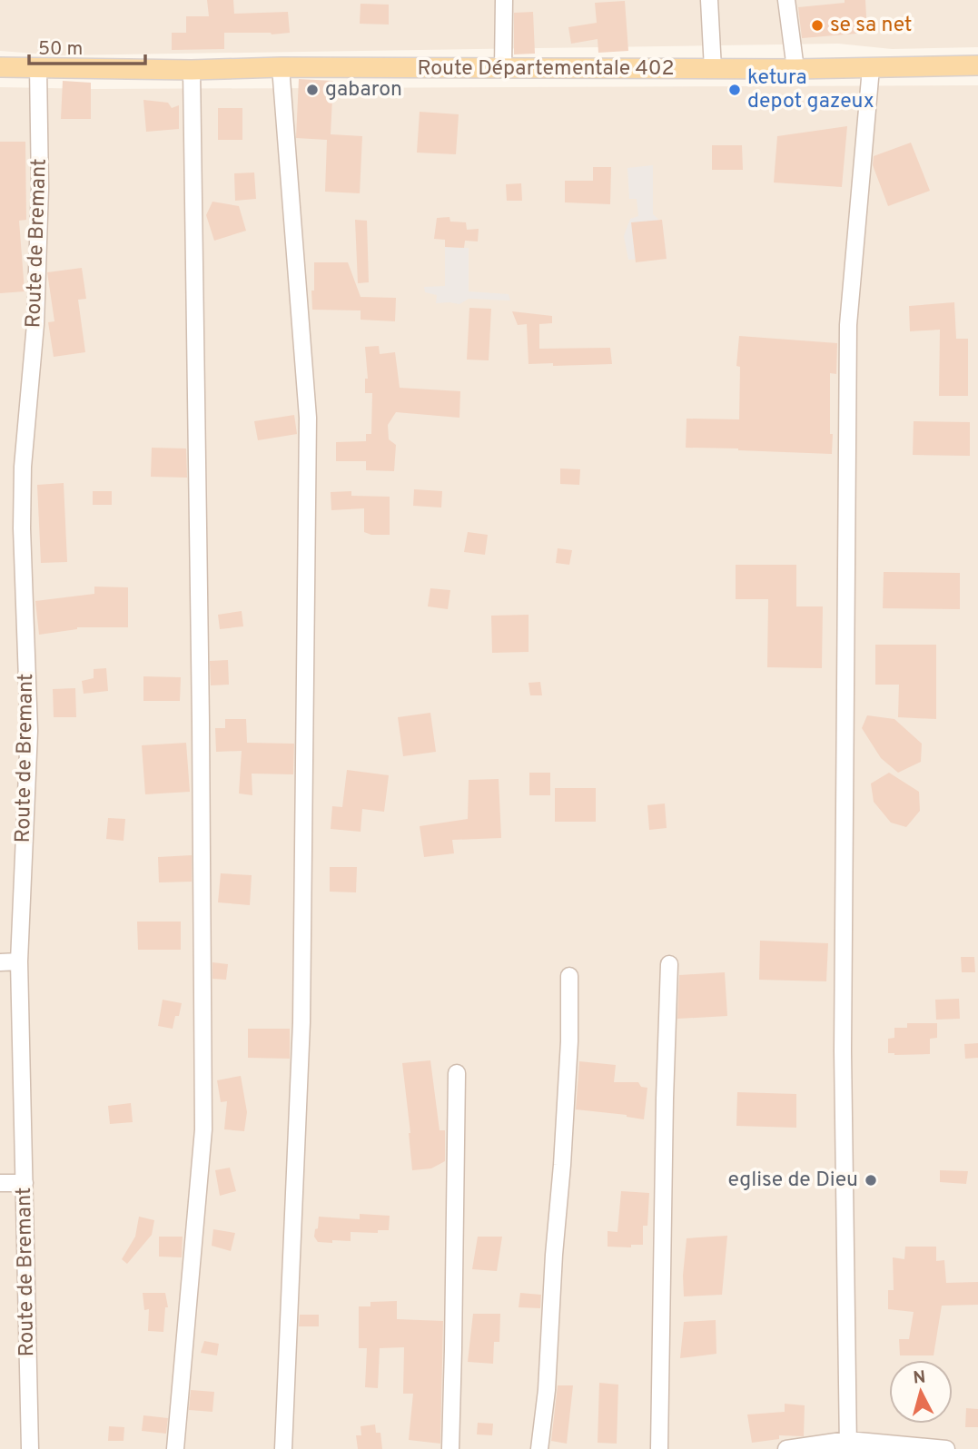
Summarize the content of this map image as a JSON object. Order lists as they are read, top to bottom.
{
  "streets": {
    "main road": ["Route Départementale 402"],
    "street": ["Route de Bremant"]
  },
  "crossings": [
    ["Route Départementale 402", "Route de Bremant"]
  ],
  "places": [
    "se sa net",
    "gabaron",
    "ketura depot gazeux",
    "eglise de Dieu"
  ],
  "scale_bar": "50 m",
  "north": "top"
}
